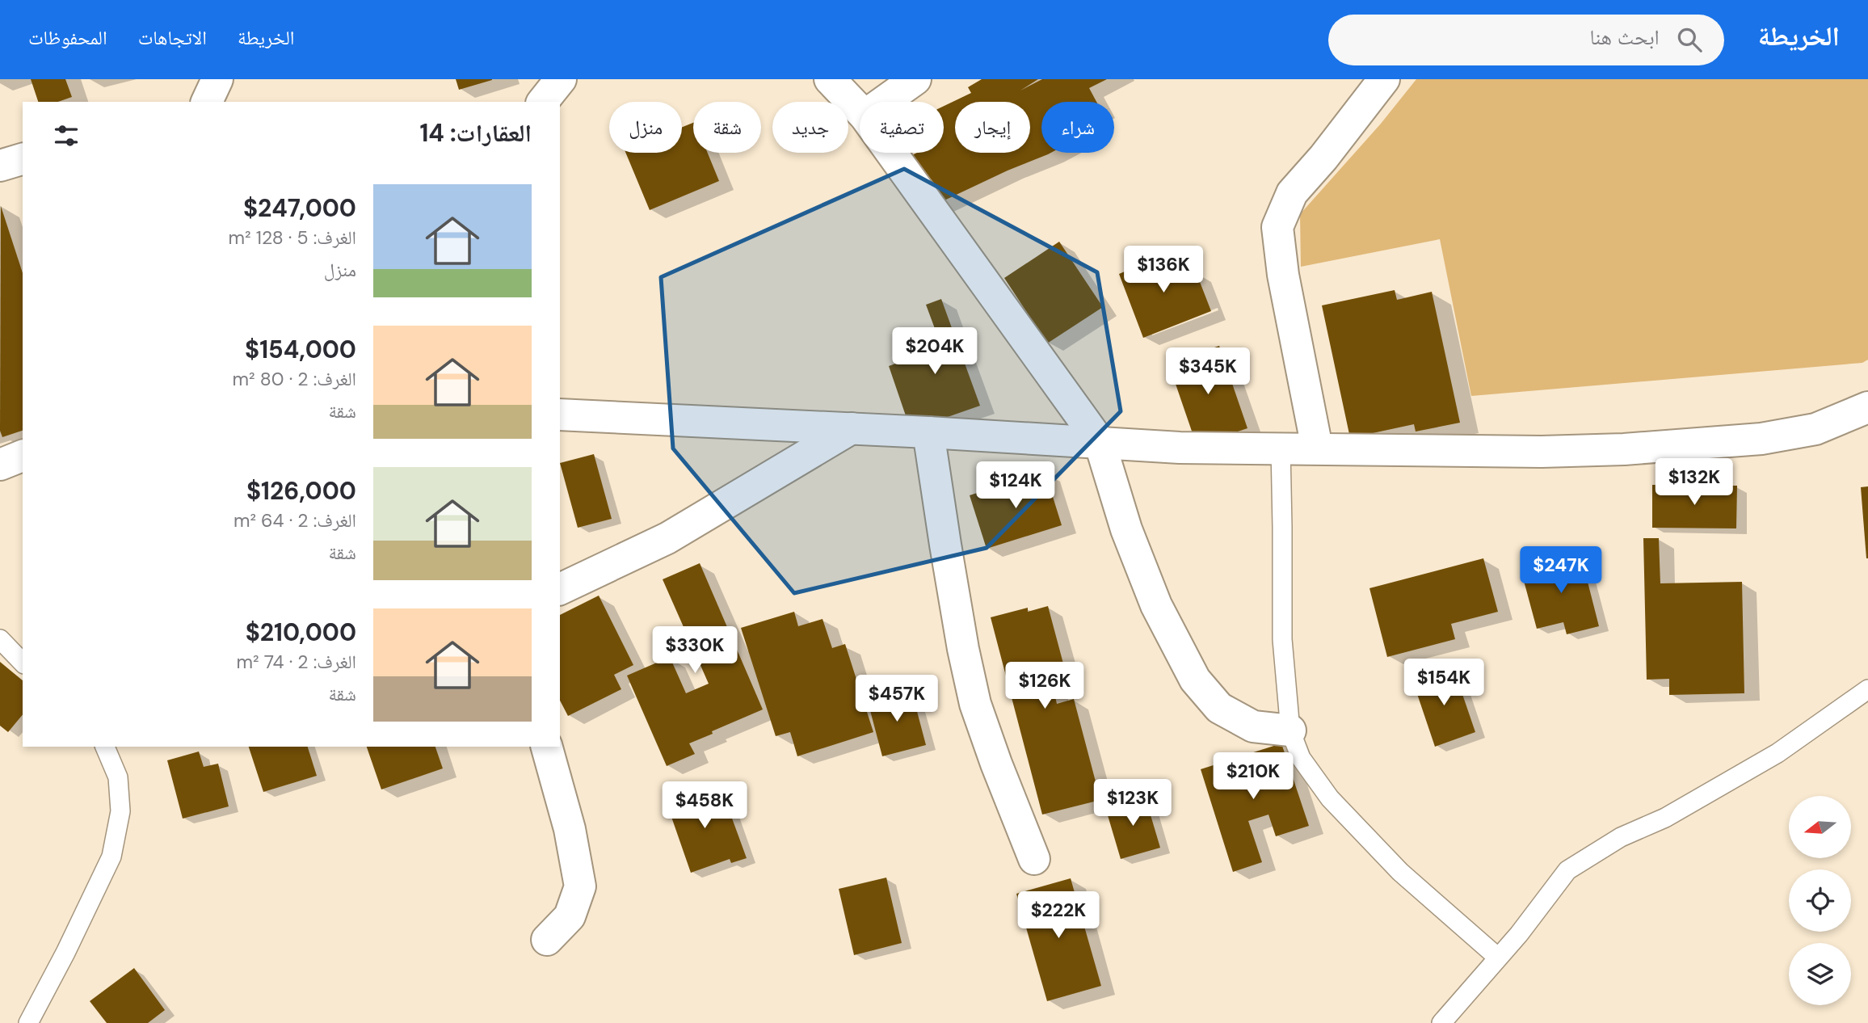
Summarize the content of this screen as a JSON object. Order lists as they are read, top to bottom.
{
  "north": "left",
  "page": {
    "header": "الخريطة",
    "search": "ابحث هنا",
    "nav": ["الخريطة", "الاتجاهات", "المحفوظات"],
    "chip": [
      "شراء",
      "إيجار",
      "تصفية",
      "جديد",
      "شقة",
      "منزل"
    ],
    "heading": "العقارات: 14",
    "list": [
      {
        "name": "$247,000",
        "note": "الغرف: 5 · 128 m² · منزل"
      },
      {
        "name": "$154,000",
        "note": "الغرف: 2 · 80 m² · شقة"
      },
      {
        "name": "$126,000",
        "note": "الغرف: 2 · 64 m² · شقة"
      },
      {
        "name": "$210,000",
        "note": "الغرف: 2 · 74 m² · شقة"
      }
    ],
    "price": [
      "$136K",
      "$204K",
      "$345K",
      "$132K",
      "$124K",
      "$247K",
      "$330K",
      "$154K",
      "$126K",
      "$457K",
      "$210K",
      "$123K",
      "$458K",
      "$222K"
    ]
  }
}
